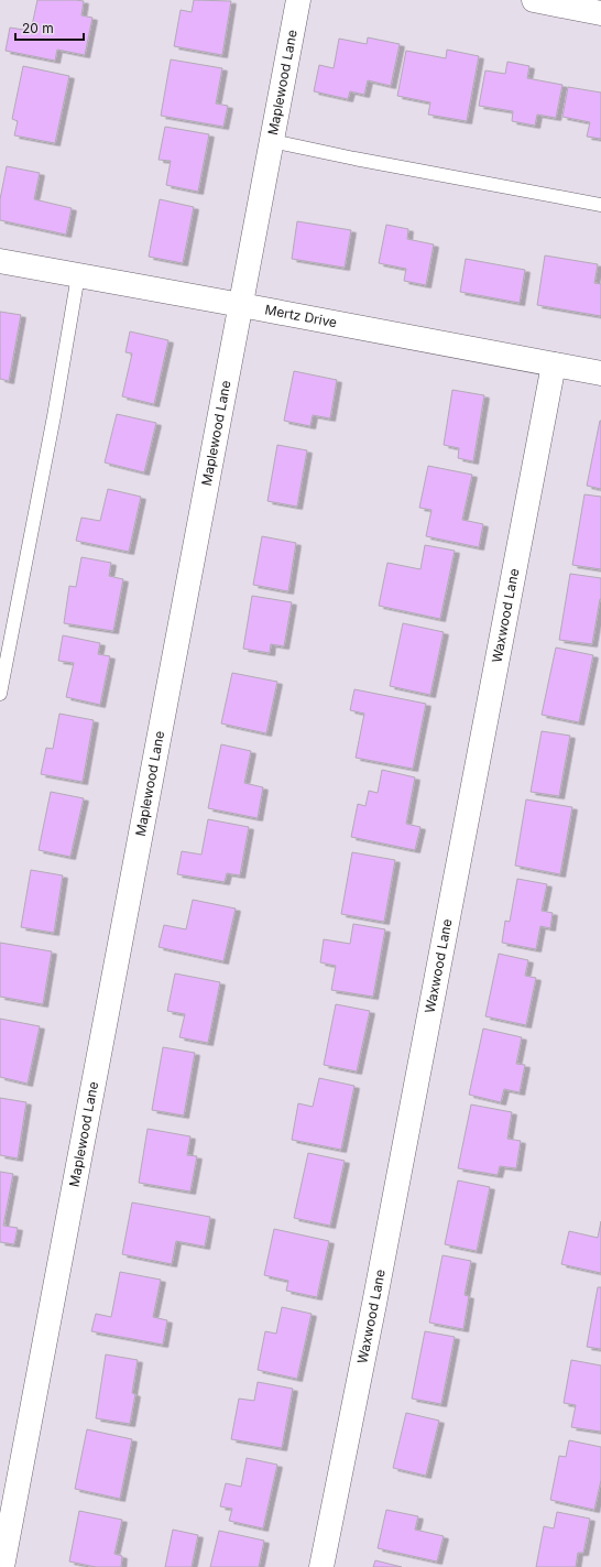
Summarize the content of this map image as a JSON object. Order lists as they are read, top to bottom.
{
  "streets": {
    "street": ["Maplewood Lane", "Mertz Drive", "Waxwood Lane"]
  },
  "crossings": [
    ["Maplewood Lane", "Mertz Drive"],
    ["Mertz Drive", "Waxwood Lane"]
  ],
  "scale_bar": "20 m"
}
